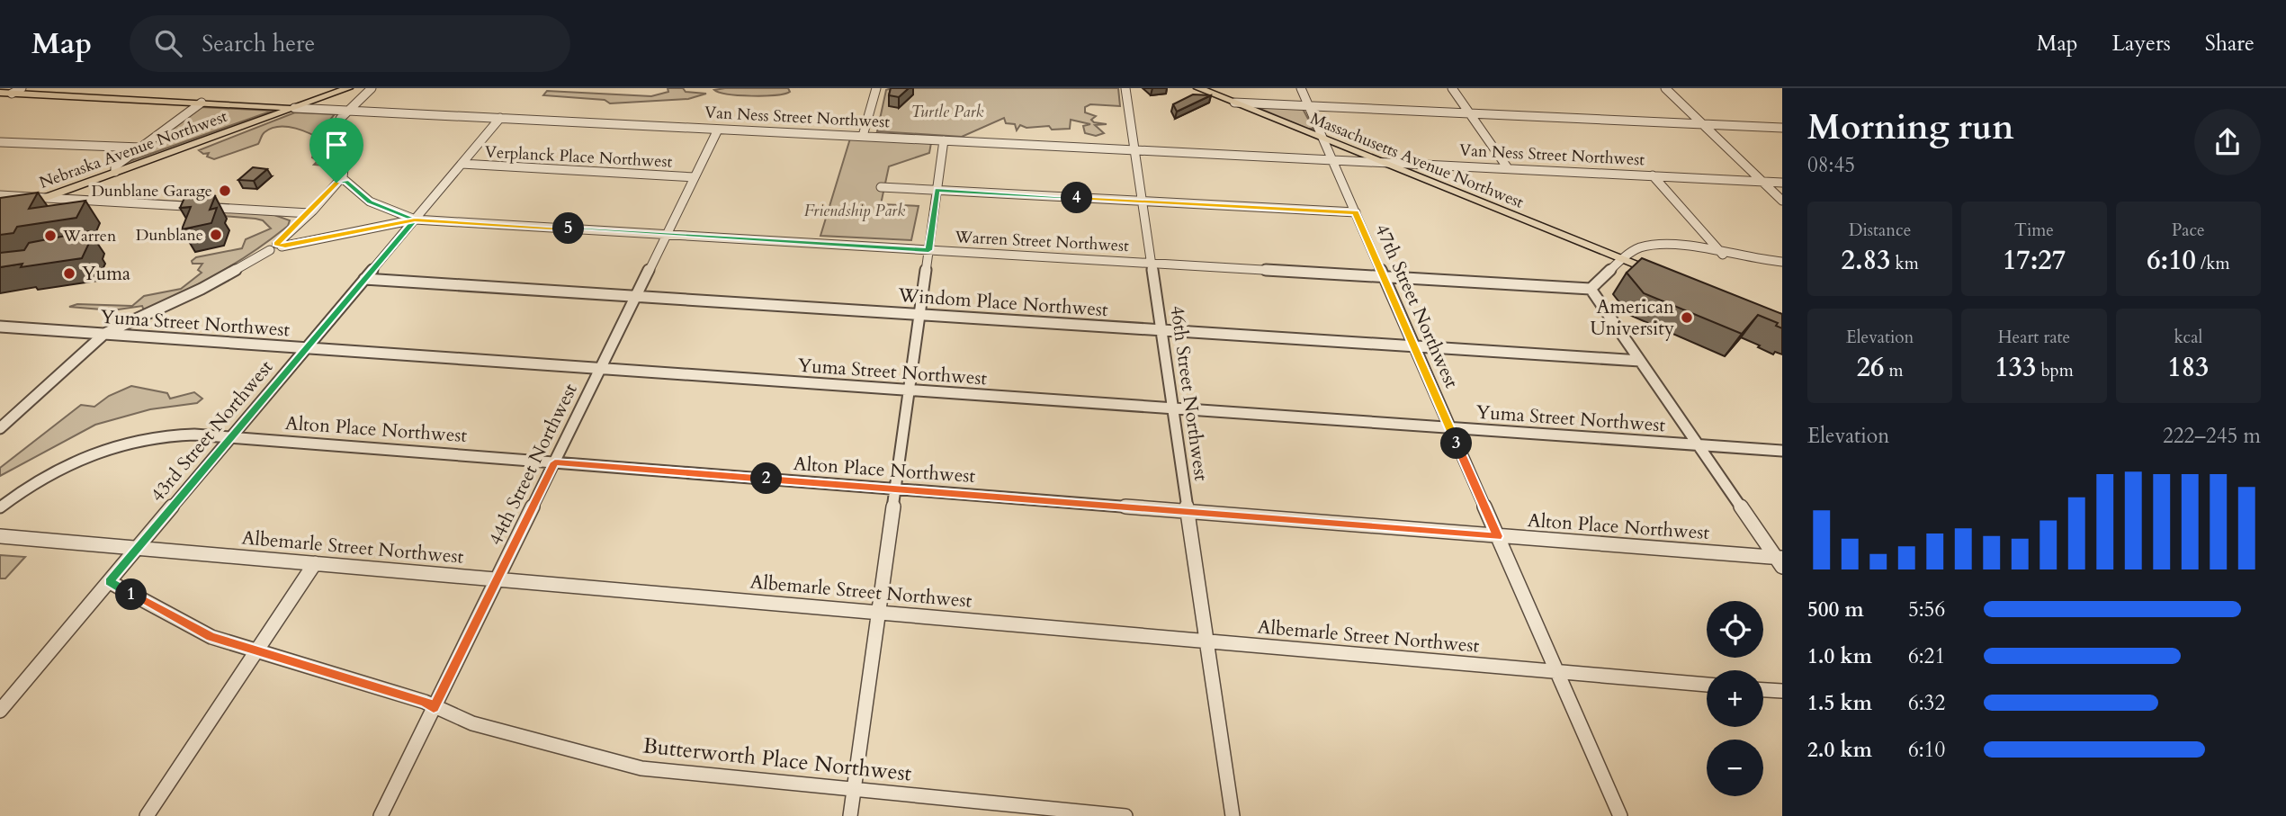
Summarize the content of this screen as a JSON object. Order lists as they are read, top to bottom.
{
  "streets": {
    "main road": ["Van Ness Street Northwest", "Nebraska Avenue Northwest", "Massachusetts Avenue Northwest"],
    "street": [
      "Verplanck Place Northwest",
      "Warren Street Northwest",
      "Windom Place Northwest",
      "47th Street Northwest",
      "Yuma Street Northwest",
      "46th Street Northwest",
      "Alton Place Northwest",
      "43rd Street Northwest",
      "44th Street Northwest",
      "Albemarle Street Northwest",
      "Butterworth Place Northwest"
    ]
  },
  "crossings": [
    ["Van Ness Street Northwest", "Nebraska Avenue Northwest"],
    ["Van Ness Street Northwest", "Massachusetts Avenue Northwest"],
    ["Van Ness Street Northwest", "47th Street Northwest"],
    ["Van Ness Street Northwest", "46th Street Northwest"],
    ["Van Ness Street Northwest", "43rd Street Northwest"],
    ["Van Ness Street Northwest", "44th Street Northwest"],
    ["Verplanck Place Northwest", "43rd Street Northwest"],
    ["Verplanck Place Northwest", "44th Street Northwest"],
    ["Massachusetts Avenue Northwest", "47th Street Northwest"],
    ["Warren Street Northwest", "47th Street Northwest"],
    ["Warren Street Northwest", "46th Street Northwest"],
    ["Warren Street Northwest", "43rd Street Northwest"],
    ["Warren Street Northwest", "44th Street Northwest"],
    ["Windom Place Northwest", "47th Street Northwest"],
    ["Windom Place Northwest", "46th Street Northwest"],
    ["Windom Place Northwest", "43rd Street Northwest"],
    ["Windom Place Northwest", "44th Street Northwest"],
    ["47th Street Northwest", "Yuma Street Northwest"],
    ["47th Street Northwest", "Alton Place Northwest"],
    ["47th Street Northwest", "Albemarle Street Northwest"],
    ["Yuma Street Northwest", "46th Street Northwest"],
    ["Yuma Street Northwest", "43rd Street Northwest"],
    ["Yuma Street Northwest", "44th Street Northwest"],
    ["46th Street Northwest", "Alton Place Northwest"],
    ["46th Street Northwest", "Albemarle Street Northwest"],
    ["Alton Place Northwest", "43rd Street Northwest"],
    ["Alton Place Northwest", "44th Street Northwest"],
    ["43rd Street Northwest", "Albemarle Street Northwest"],
    ["44th Street Northwest", "Albemarle Street Northwest"],
    ["44th Street Northwest", "Butterworth Place Northwest"]
  ],
  "parks": ["Turtle Park", "Friendship Park"],
  "places": [
    "Dunblane Garage",
    "Dunblane",
    "Warren",
    "Yuma",
    "American University"
  ],
  "page": {
    "header": "Map",
    "search": "Search here",
    "nav": ["Map", "Layers", "Share"],
    "heading": ["Morning run", "08:45"],
    "pins": [
      "4",
      "5",
      "3",
      "2",
      "1"
    ],
    "stats": [
      ["Distance", "2.83 km"],
      ["Time", "17:27"],
      ["Pace", "6:10 /km"],
      ["Elevation", "26 m"],
      ["Heart rate", "133 bpm"],
      ["kcal", "183"]
    ],
    "chart": ["Elevation", "222–245 m"],
    "list": [
      {
        "name": "500 m",
        "note": "5:56"
      },
      {
        "name": "1.0 km",
        "note": "6:21"
      },
      {
        "name": "1.5 km",
        "note": "6:32"
      },
      {
        "name": "2.0 km",
        "note": "6:10"
      }
    ],
    "map_buttons": ["+", "−"]
  }
}
